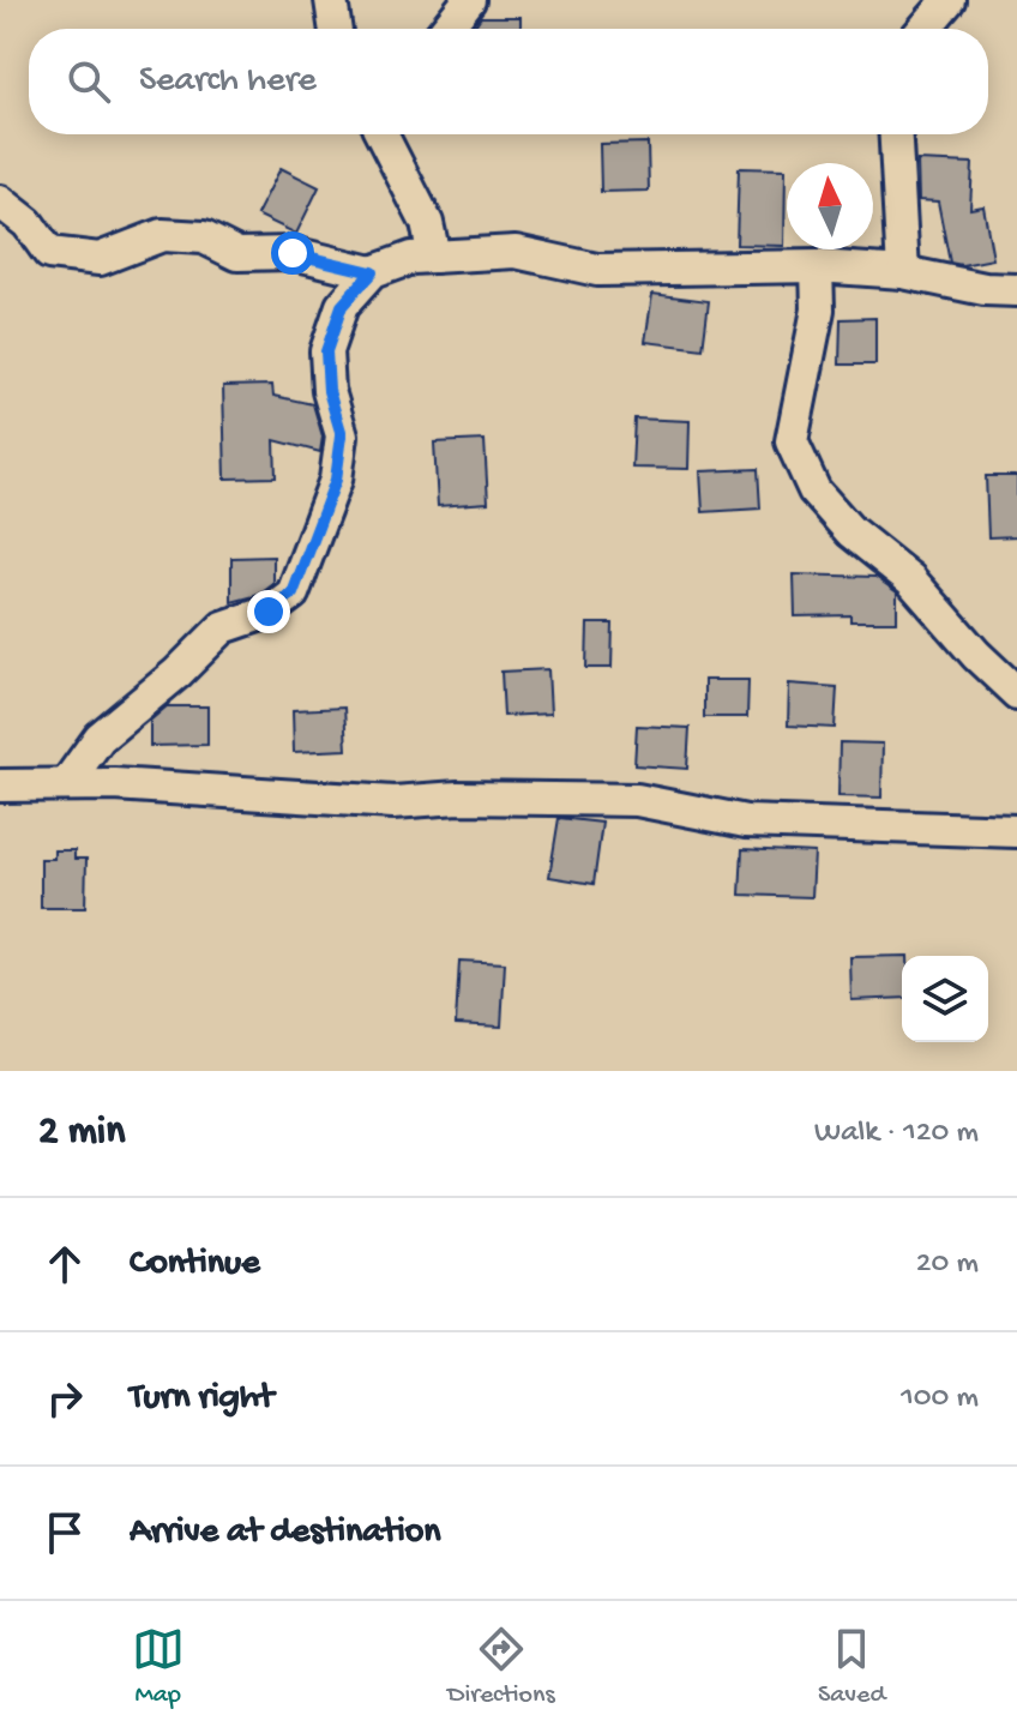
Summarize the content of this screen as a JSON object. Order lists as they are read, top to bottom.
{
  "north": "top",
  "page": {
    "search": "Search here",
    "heading": ["2 min", "Walk · 120 m"],
    "list": [
      ["Continue", "20 m"],
      ["Turn right", "100 m"],
      "Arrive at destination"
    ],
    "nav": ["Map", "Directions", "Saved"]
  }
}
